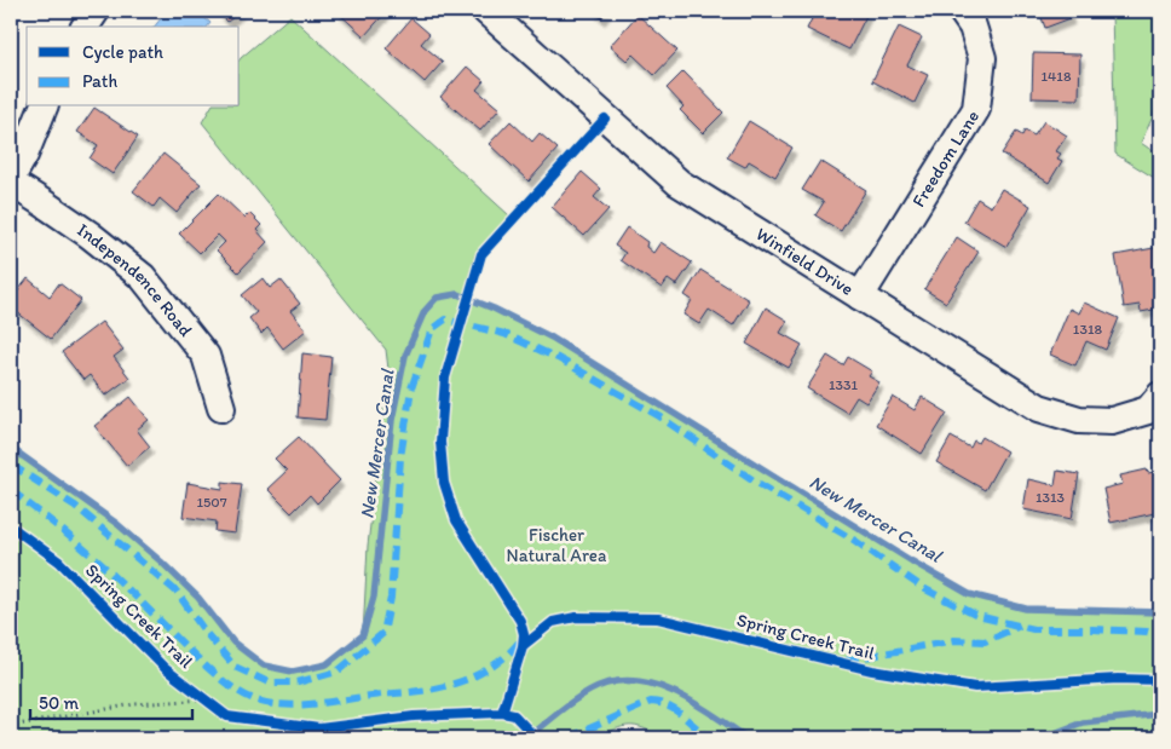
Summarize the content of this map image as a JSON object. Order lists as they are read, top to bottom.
{
  "streets": {
    "street": ["Freedom Lane", "Winfield Drive", "Independence Road"],
    "cycle path": ["Spring Creek Trail"]
  },
  "crossings": [
    ["Freedom Lane", "Winfield Drive"]
  ],
  "water": ["New Mercer Canal"],
  "parks": ["Fischer Natural Area"],
  "house_numbers": [
    "1418",
    "1318",
    "1331",
    "1313",
    "1507"
  ],
  "legend": ["Cycle path", "Path"],
  "scale_bar": "50 m"
}
